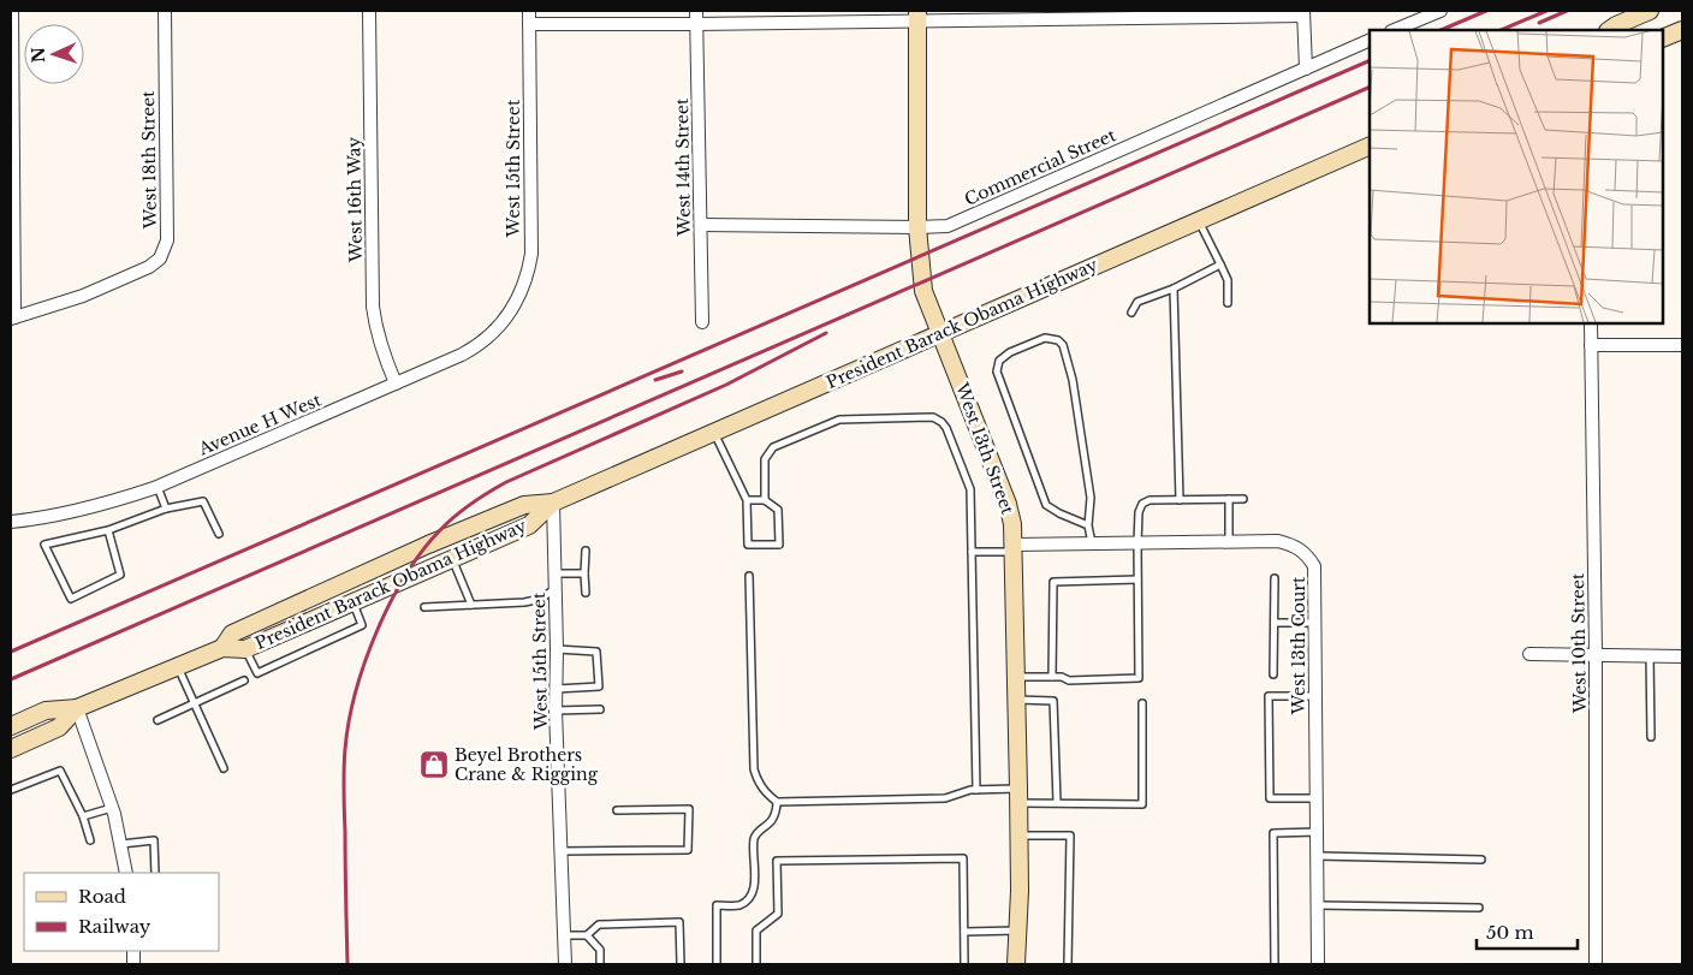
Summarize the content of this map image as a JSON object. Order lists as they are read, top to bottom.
{
  "streets": {
    "main road": ["President Barack Obama Highway", "West 13th Street"],
    "street": [
      "West 18th Street",
      "West 14th Street",
      "Commercial Street",
      "West 15th Street",
      "West 16th Way",
      "Avenue H West",
      "West 10th Street",
      "West 13th Court"
    ]
  },
  "crossings": [
    ["West 14th Street", "Commercial Street"],
    ["Commercial Street", "West 13th Street"],
    ["West 15th Street", "President Barack Obama Highway"],
    ["West 15th Street", "Avenue H West"],
    ["West 16th Way", "Avenue H West"],
    ["President Barack Obama Highway", "West 13th Street"],
    ["West 13th Street", "West 13th Court"]
  ],
  "places": {
    "shop": ["Beyel Brothers Crane & Rigging"]
  },
  "legend": ["Road", "Railway"],
  "scale_bar": "50 m",
  "north": "left"
}
